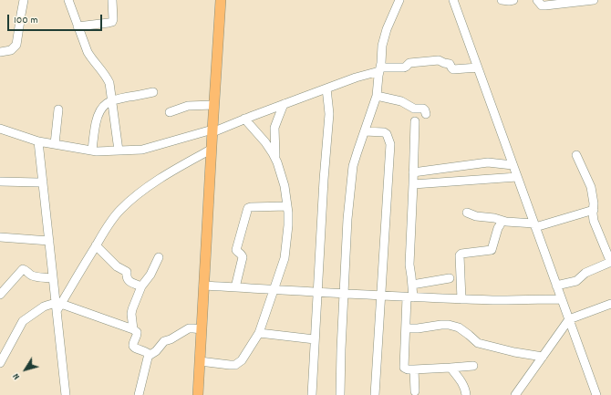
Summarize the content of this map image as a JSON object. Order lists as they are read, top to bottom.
{
  "scale_bar": "100 m",
  "north": "bottom left"
}
